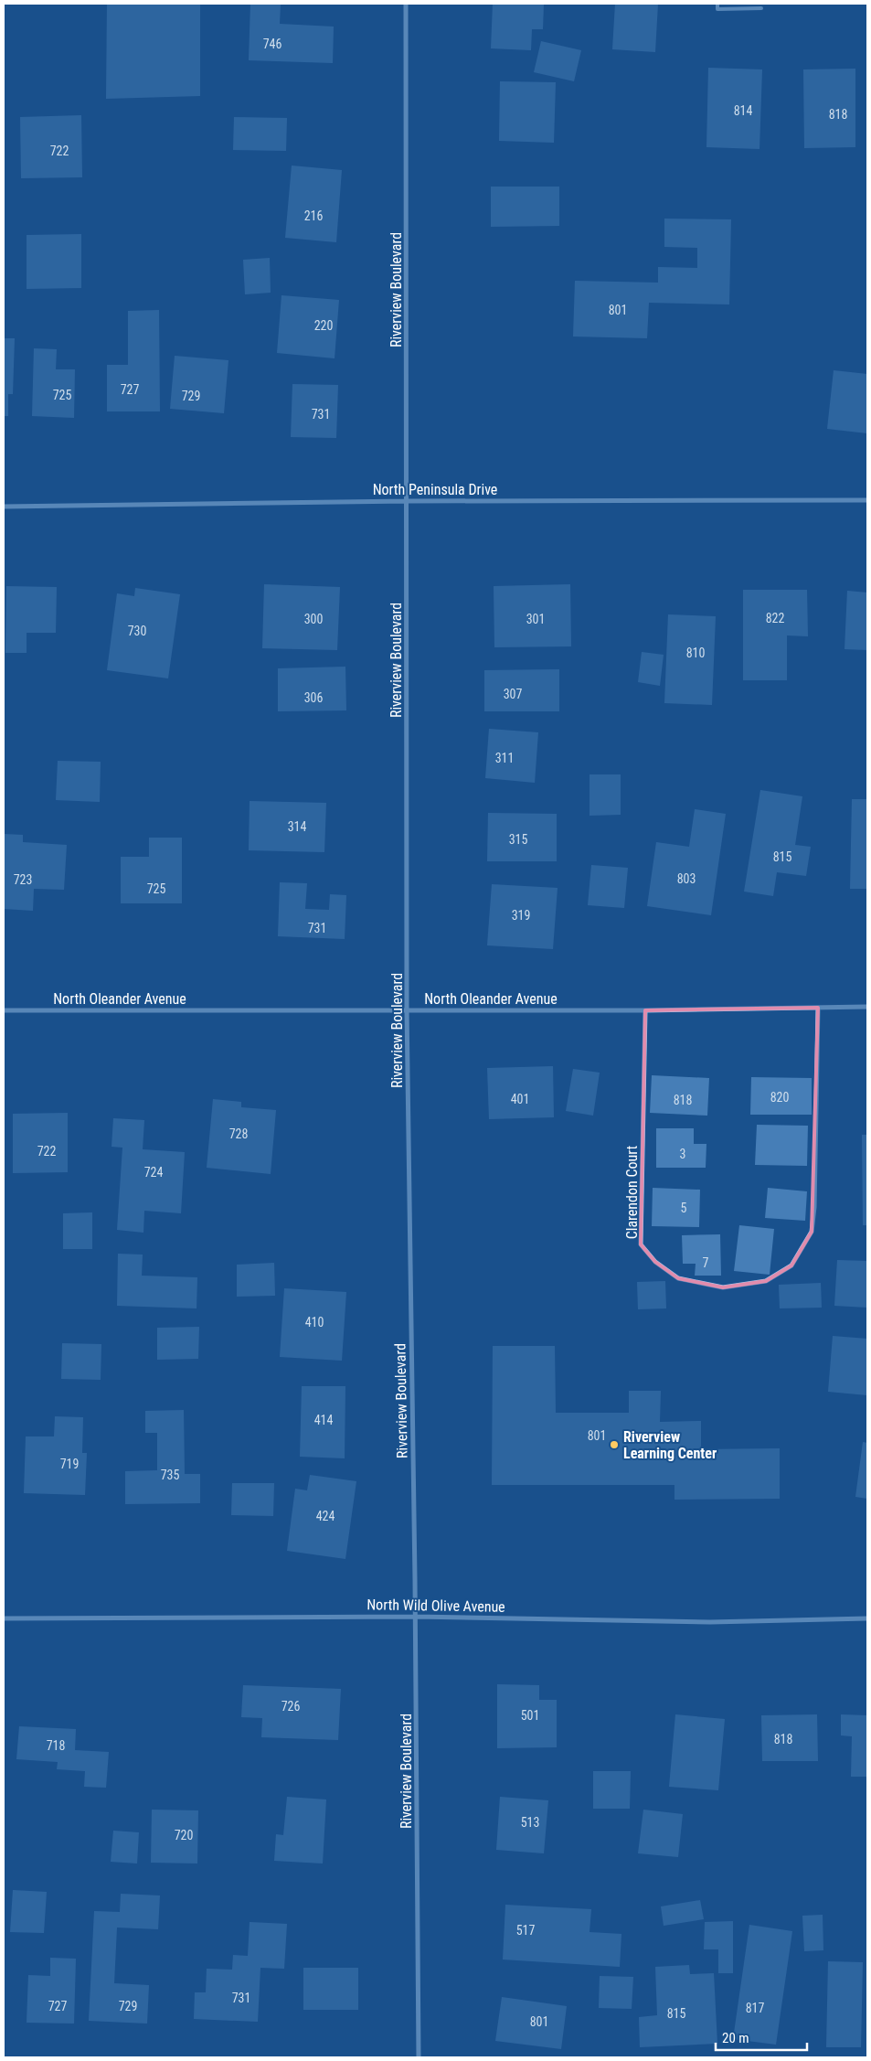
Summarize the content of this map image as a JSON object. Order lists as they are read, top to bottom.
{
  "streets": {
    "street": [
      "Riverview Boulevard",
      "North Peninsula Drive",
      "North Oleander Avenue",
      "Clarendon Court",
      "North Wild Olive Avenue"
    ]
  },
  "crossings": [
    ["Riverview Boulevard", "North Peninsula Drive"],
    ["Riverview Boulevard", "North Oleander Avenue"],
    ["Riverview Boulevard", "North Wild Olive Avenue"],
    ["North Oleander Avenue", "Clarendon Court"]
  ],
  "places": ["Riverview Learning Center"],
  "house_numbers": [
    "746",
    "814",
    "818",
    "722",
    "216",
    "801",
    "220",
    "727",
    "725",
    "729",
    "731",
    "822",
    "300",
    "301",
    "730",
    "810",
    "307",
    "306",
    "311",
    "314",
    "315",
    "815",
    "803",
    "723",
    "725",
    "319",
    "731",
    "820",
    "401",
    "818",
    "728",
    "722",
    "3",
    "724",
    "5",
    "7",
    "410",
    "414",
    "801",
    "719",
    "735",
    "424",
    "726",
    "501",
    "818",
    "718",
    "513",
    "720",
    "517",
    "731",
    "727",
    "729",
    "817",
    "815",
    "801"
  ],
  "scale_bar": "20 m"
}
